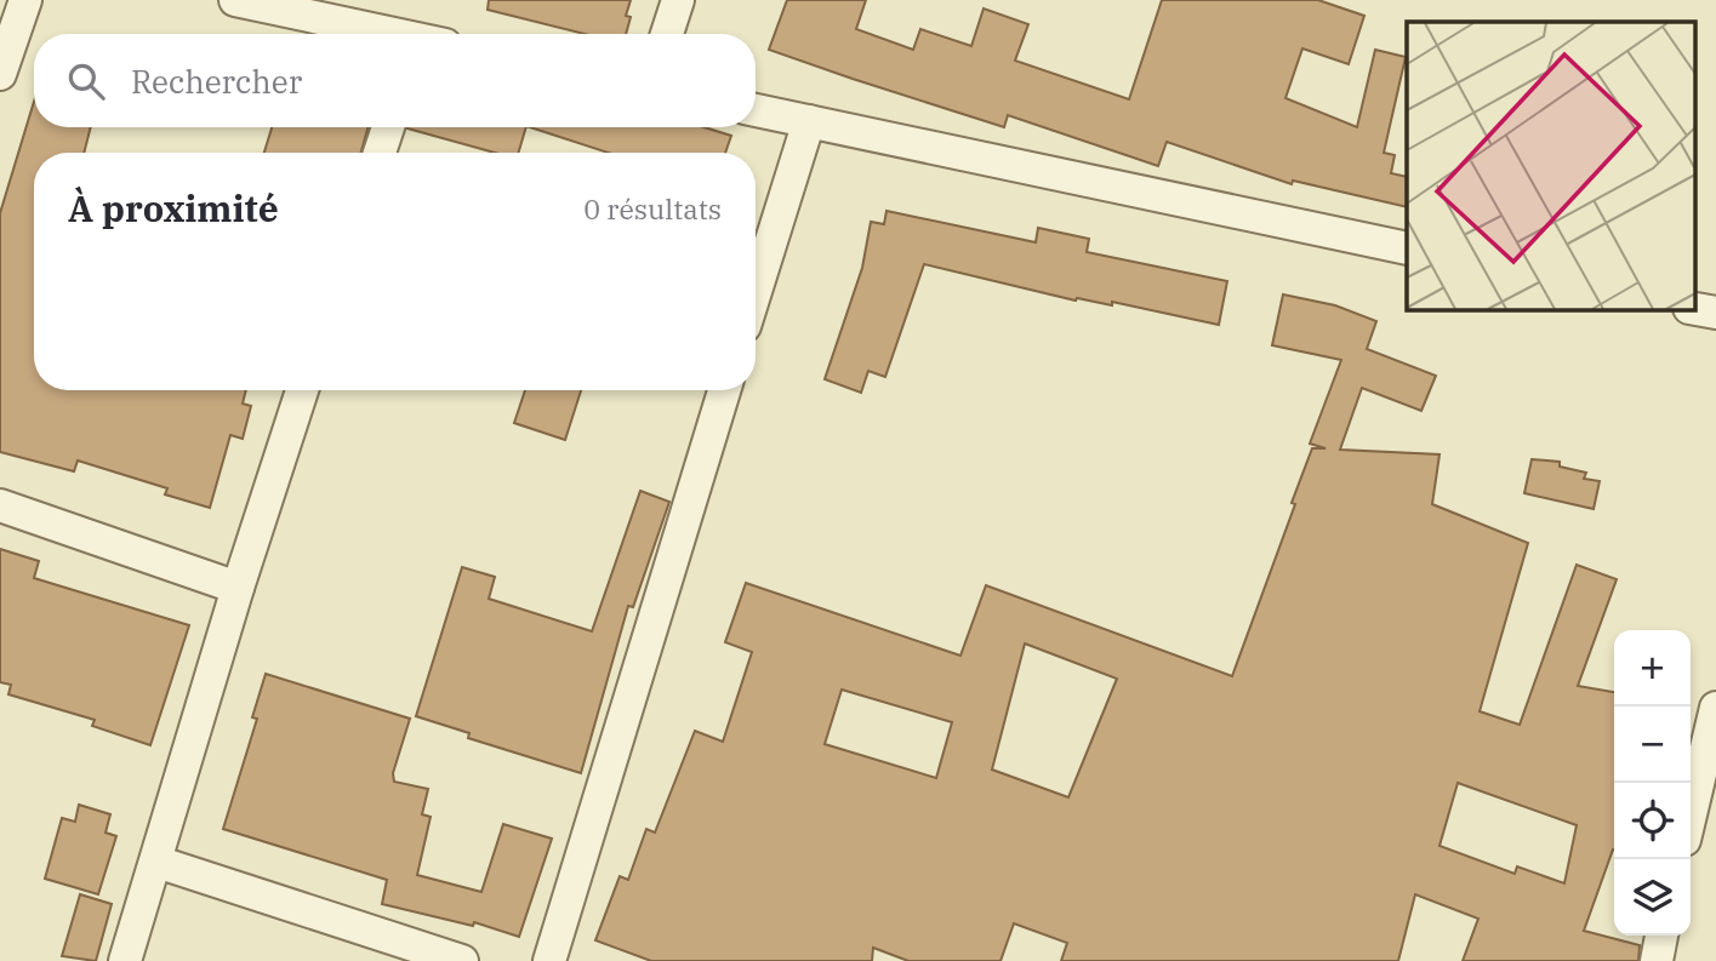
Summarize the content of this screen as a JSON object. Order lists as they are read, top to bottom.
{
  "page": {
    "search": "Rechercher",
    "heading": ["À proximité", "0 résultats"],
    "map_buttons": ["+", "−"]
  }
}
